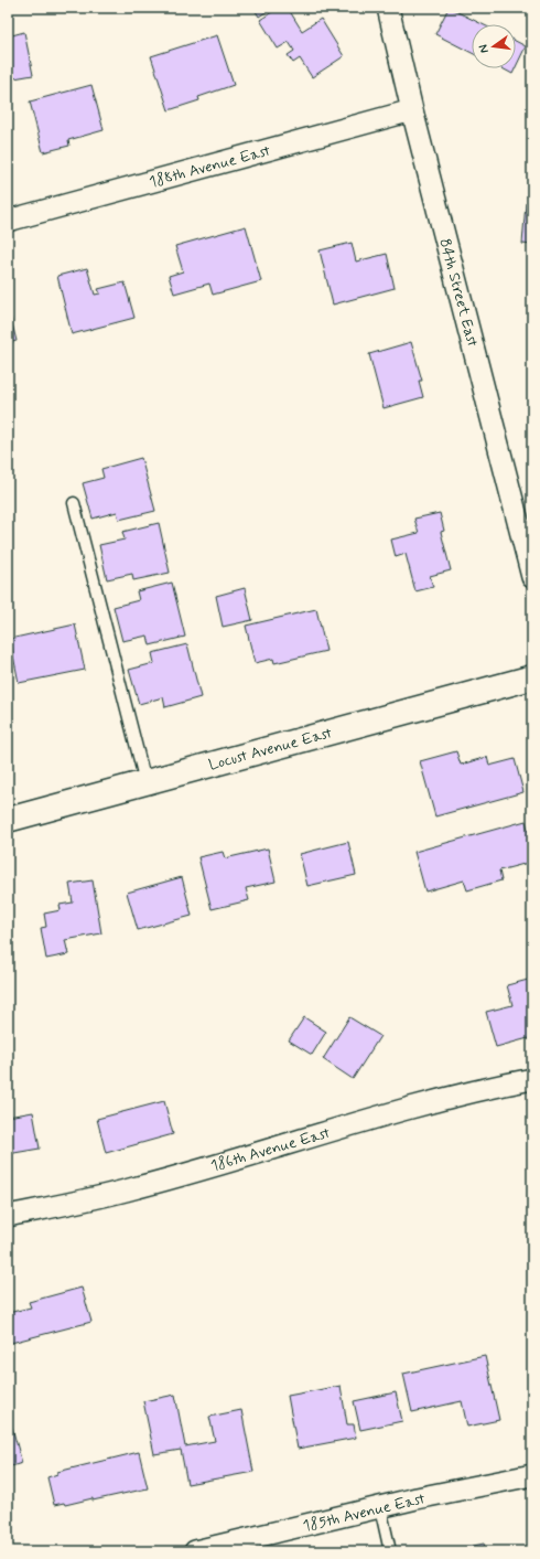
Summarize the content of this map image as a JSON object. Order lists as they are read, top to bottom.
{
  "streets": {
    "street": [
      "188th Avenue East",
      "84th Street East",
      "Locust Avenue East",
      "186th Avenue East",
      "185th Avenue East"
    ]
  },
  "crossings": [
    ["188th Avenue East", "84th Street East"]
  ],
  "north": "left"
}
